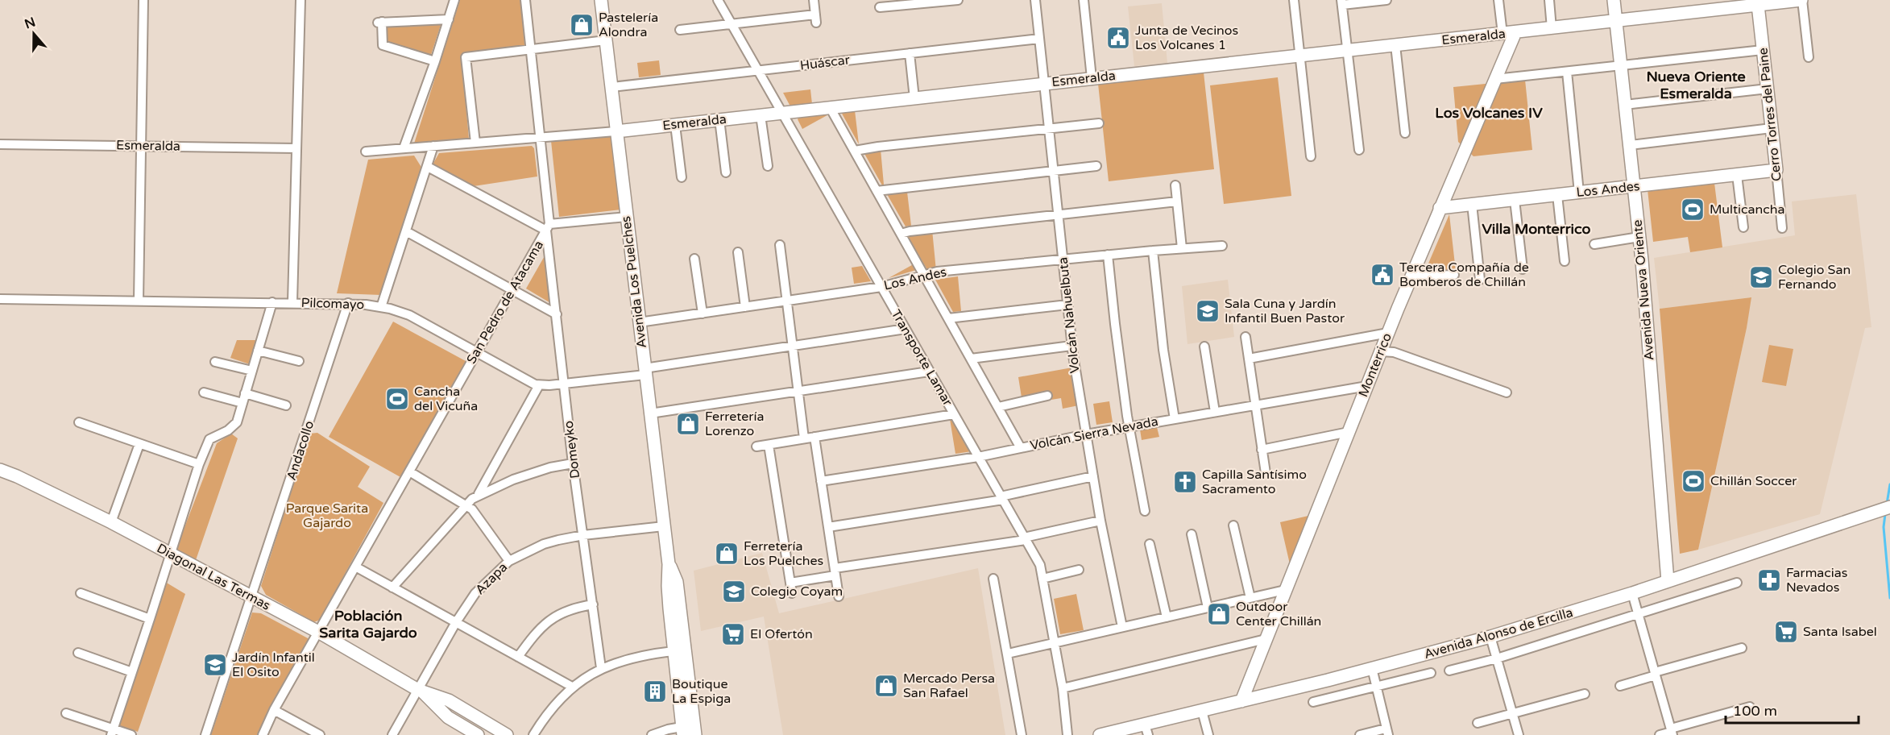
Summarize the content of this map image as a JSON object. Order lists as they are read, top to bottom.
{
  "streets": {
    "street": [
      "Esmeralda",
      "Huáscar",
      "Cerro Torres del Paine",
      "Los Andes",
      "Avenida Los Puelches",
      "Avenida Nueva Oriente",
      "San Pedro de Atacama",
      "Pilcomayo",
      "Volcán Nahuelbuta",
      "Transporte Lamar",
      "Monterrico",
      "Volcán Sierra Nevada",
      "Domeyko",
      "Andacollo",
      "Diagonal Las Termas",
      "Azapa",
      "Avenida Alonso de Ercilla"
    ]
  },
  "crossings": [
    ["Esmeralda", "Cerro Torres del Paine"],
    ["Esmeralda", "Avenida Los Puelches"],
    ["Esmeralda", "Avenida Nueva Oriente"],
    ["Esmeralda", "Volcán Nahuelbuta"],
    ["Esmeralda", "Transporte Lamar"],
    ["Esmeralda", "Monterrico"],
    ["Esmeralda", "Domeyko"],
    ["Huáscar", "Avenida Los Puelches"],
    ["Huáscar", "Volcán Nahuelbuta"],
    ["Huáscar", "Transporte Lamar"],
    ["Cerro Torres del Paine", "Los Andes"],
    ["Los Andes", "Avenida Los Puelches"],
    ["Los Andes", "Avenida Nueva Oriente"],
    ["Los Andes", "Volcán Nahuelbuta"],
    ["Los Andes", "Transporte Lamar"],
    ["Los Andes", "Monterrico"],
    ["Avenida Los Puelches", "Pilcomayo"],
    ["Avenida Los Puelches", "Azapa"],
    ["Avenida Nueva Oriente", "Avenida Alonso de Ercilla"],
    ["San Pedro de Atacama", "Pilcomayo"],
    ["San Pedro de Atacama", "Domeyko"],
    ["San Pedro de Atacama", "Diagonal Las Termas"],
    ["Pilcomayo", "Transporte Lamar"],
    ["Pilcomayo", "Domeyko"],
    ["Pilcomayo", "Andacollo"],
    ["Volcán Nahuelbuta", "Volcán Sierra Nevada"],
    ["Transporte Lamar", "Volcán Sierra Nevada"],
    ["Monterrico", "Volcán Sierra Nevada"],
    ["Monterrico", "Avenida Alonso de Ercilla"],
    ["Domeyko", "Azapa"],
    ["Andacollo", "Diagonal Las Termas"],
    ["Diagonal Las Termas", "Azapa"]
  ],
  "districts": [
    "Nueva Oriente Esmeralda",
    "Los Volcanes IV",
    "Villa Monterrico",
    "Población Sarita Gajardo"
  ],
  "parks": ["Parque Sarita Gajardo"],
  "places": {
    "shop": [
      "Pastelería Alondra",
      "Ferretería Lorenzo",
      "Ferretería Los Puelches",
      "Outdoor Center Chillán",
      "Mercado Persa San Rafael"
    ],
    "public building": ["Junta de Vecinos Los Volcanes 1", "Tercera Compañía de Bomberos de Chillán"],
    "sports": ["Multicancha", "Cancha del Vicuña", "Chillán Soccer"],
    "school or university": [
      "Colegio San Fernando",
      "Sala Cuna y Jardín Infantil Buen Pastor",
      "Colegio Coyam",
      "Jardín Infantil El Osito"
    ],
    "church": ["Capilla Santísimo Sacramento"],
    "pharmacy": ["Farmacias Nevados"],
    "supermarket": ["Santa Isabel", "El Ofertón"],
    "building": ["Boutique La Espiga"]
  },
  "scale_bar": "100 m",
  "north": "top"
}
